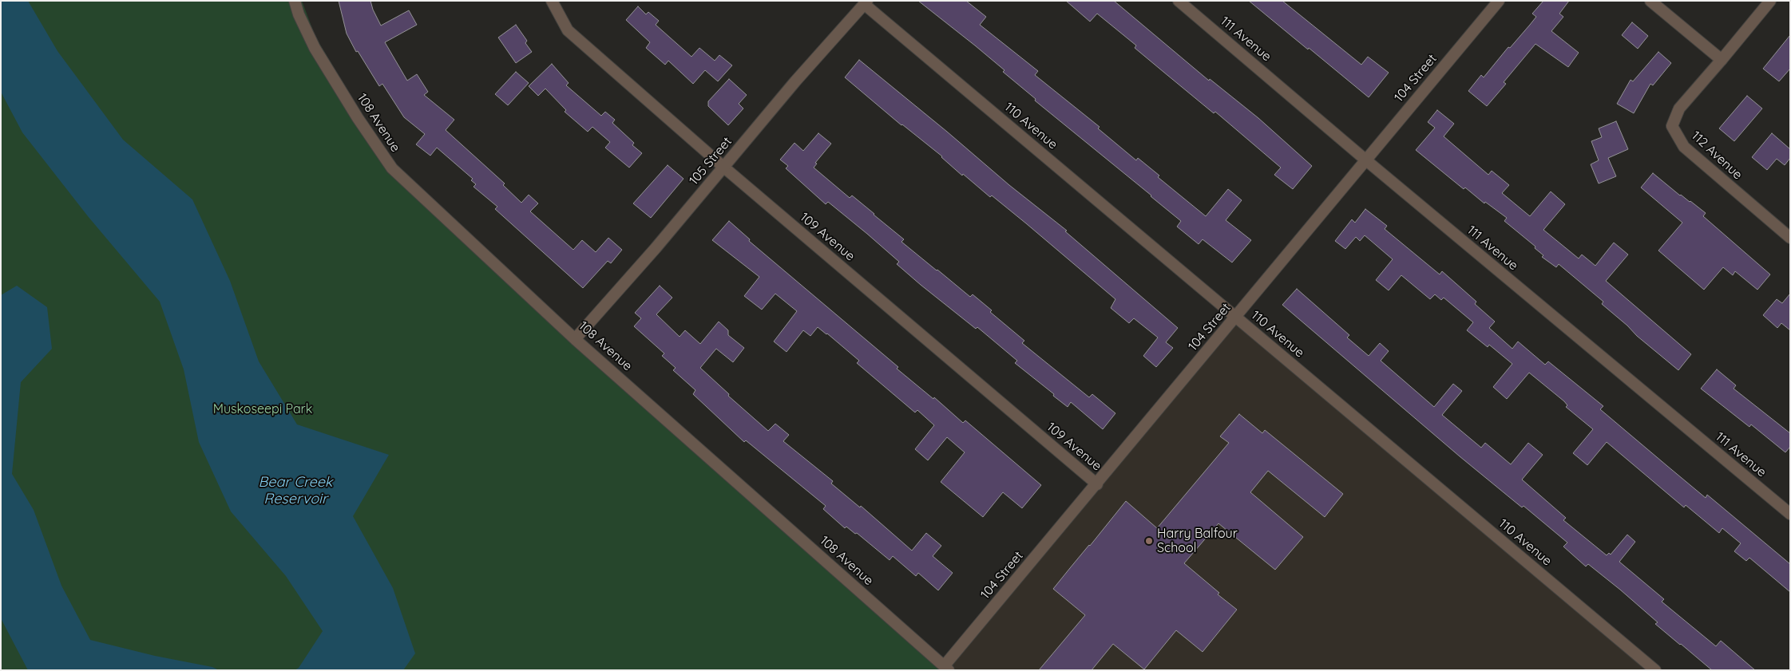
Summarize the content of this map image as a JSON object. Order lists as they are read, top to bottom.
{
  "streets": {
    "street": [
      "111 Avenue",
      "104 Street",
      "108 Avenue",
      "110 Avenue",
      "112 Avenue",
      "105 Street",
      "109 Avenue"
    ]
  },
  "crossings": [
    ["111 Avenue", "104 Street"],
    ["104 Street", "108 Avenue"],
    ["104 Street", "110 Avenue"],
    ["104 Street", "109 Avenue"],
    ["108 Avenue", "105 Street"],
    ["110 Avenue", "105 Street"],
    ["105 Street", "109 Avenue"]
  ],
  "water": ["Bear Creek Reservoir"],
  "parks": ["Muskoseepi Park"],
  "places": ["Harry Balfour School"]
}
